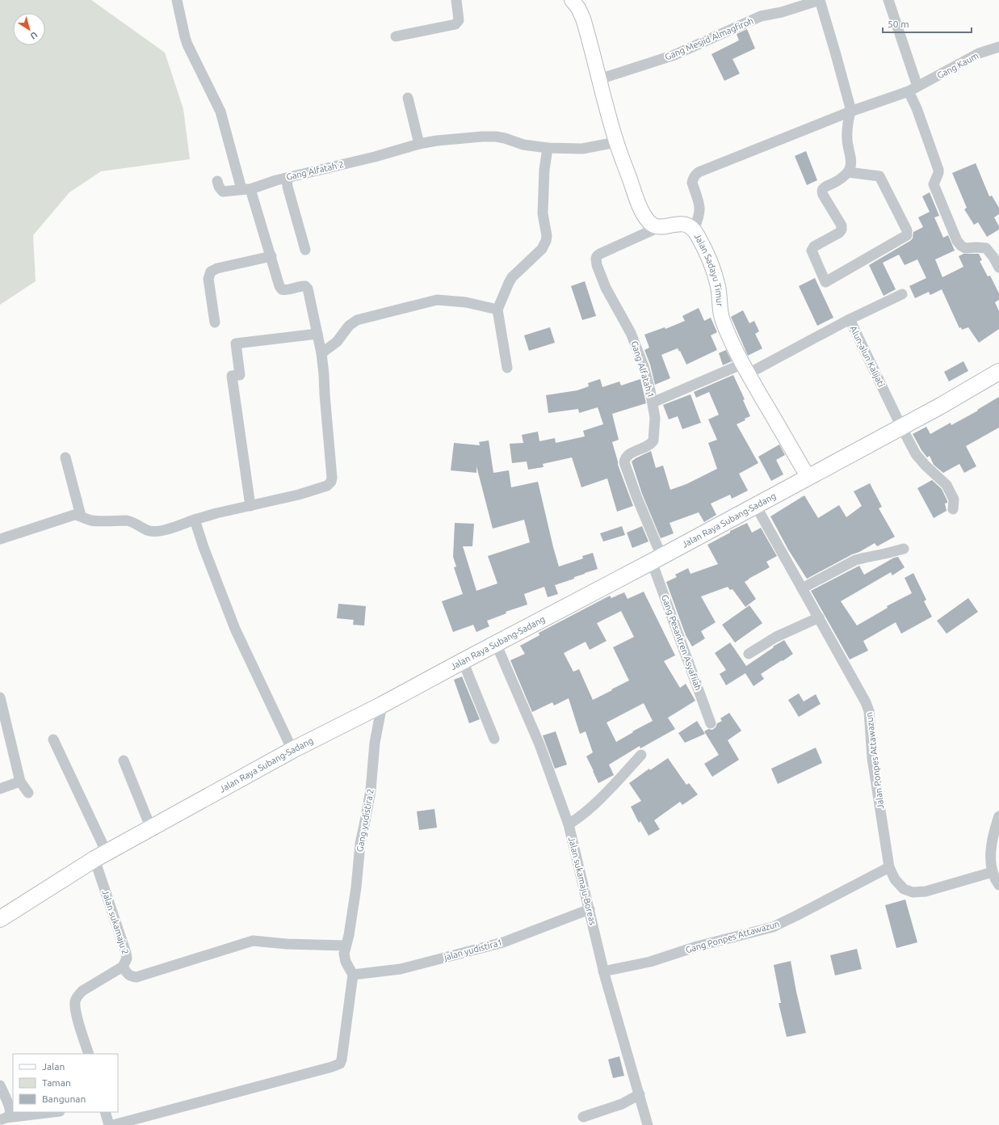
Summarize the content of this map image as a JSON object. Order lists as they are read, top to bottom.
{
  "streets": {
    "main road": ["Jalan Raya Subang-Sadang"],
    "street": [
      "Gang Mesjid Almagfiroh",
      "Gang Kaum",
      "Gang Alfatah 2",
      "Jalan Sadayu Timur",
      "Alun-alun Kalijati",
      "Gang Alfatah 1",
      "Gang Pesantren Asyafiiah",
      "Jalan Ponpes Attawazun",
      "Gang yudistira 2",
      "Jalan sukamaju-Boreas",
      "Jalan sukamaju 2",
      "Gang Ponpes Attawazun",
      "jalan yudistira1"
    ]
  },
  "crossings": [
    ["Gang Kaum", "Jalan Sadayu Timur"],
    ["Jalan Sadayu Timur", "Alun-alun Kalijati"],
    ["Jalan Sadayu Timur", "Gang Alfatah 1"],
    ["Jalan Sadayu Timur", "Jalan Raya Subang-Sadang"],
    ["Alun-alun Kalijati", "Gang Alfatah 1"],
    ["Alun-alun Kalijati", "Jalan Raya Subang-Sadang"],
    ["Gang Alfatah 1", "Jalan Raya Subang-Sadang"],
    ["Gang Alfatah 1", "Gang Pesantren Asyafiiah"],
    ["Jalan Raya Subang-Sadang", "Gang Pesantren Asyafiiah"],
    ["Jalan Raya Subang-Sadang", "Jalan Ponpes Attawazun"],
    ["Jalan Raya Subang-Sadang", "Gang yudistira 2"],
    ["Jalan Raya Subang-Sadang", "Jalan sukamaju-Boreas"],
    ["Jalan Raya Subang-Sadang", "Jalan sukamaju 2"],
    ["Jalan Ponpes Attawazun", "Gang Ponpes Attawazun"],
    ["Gang yudistira 2", "jalan yudistira1"],
    ["Jalan sukamaju-Boreas", "Gang Ponpes Attawazun"],
    ["Jalan sukamaju-Boreas", "jalan yudistira1"]
  ],
  "legend": ["Jalan", "Taman", "Bangunan"],
  "scale_bar": "50 m",
  "north": "bottom right"
}
